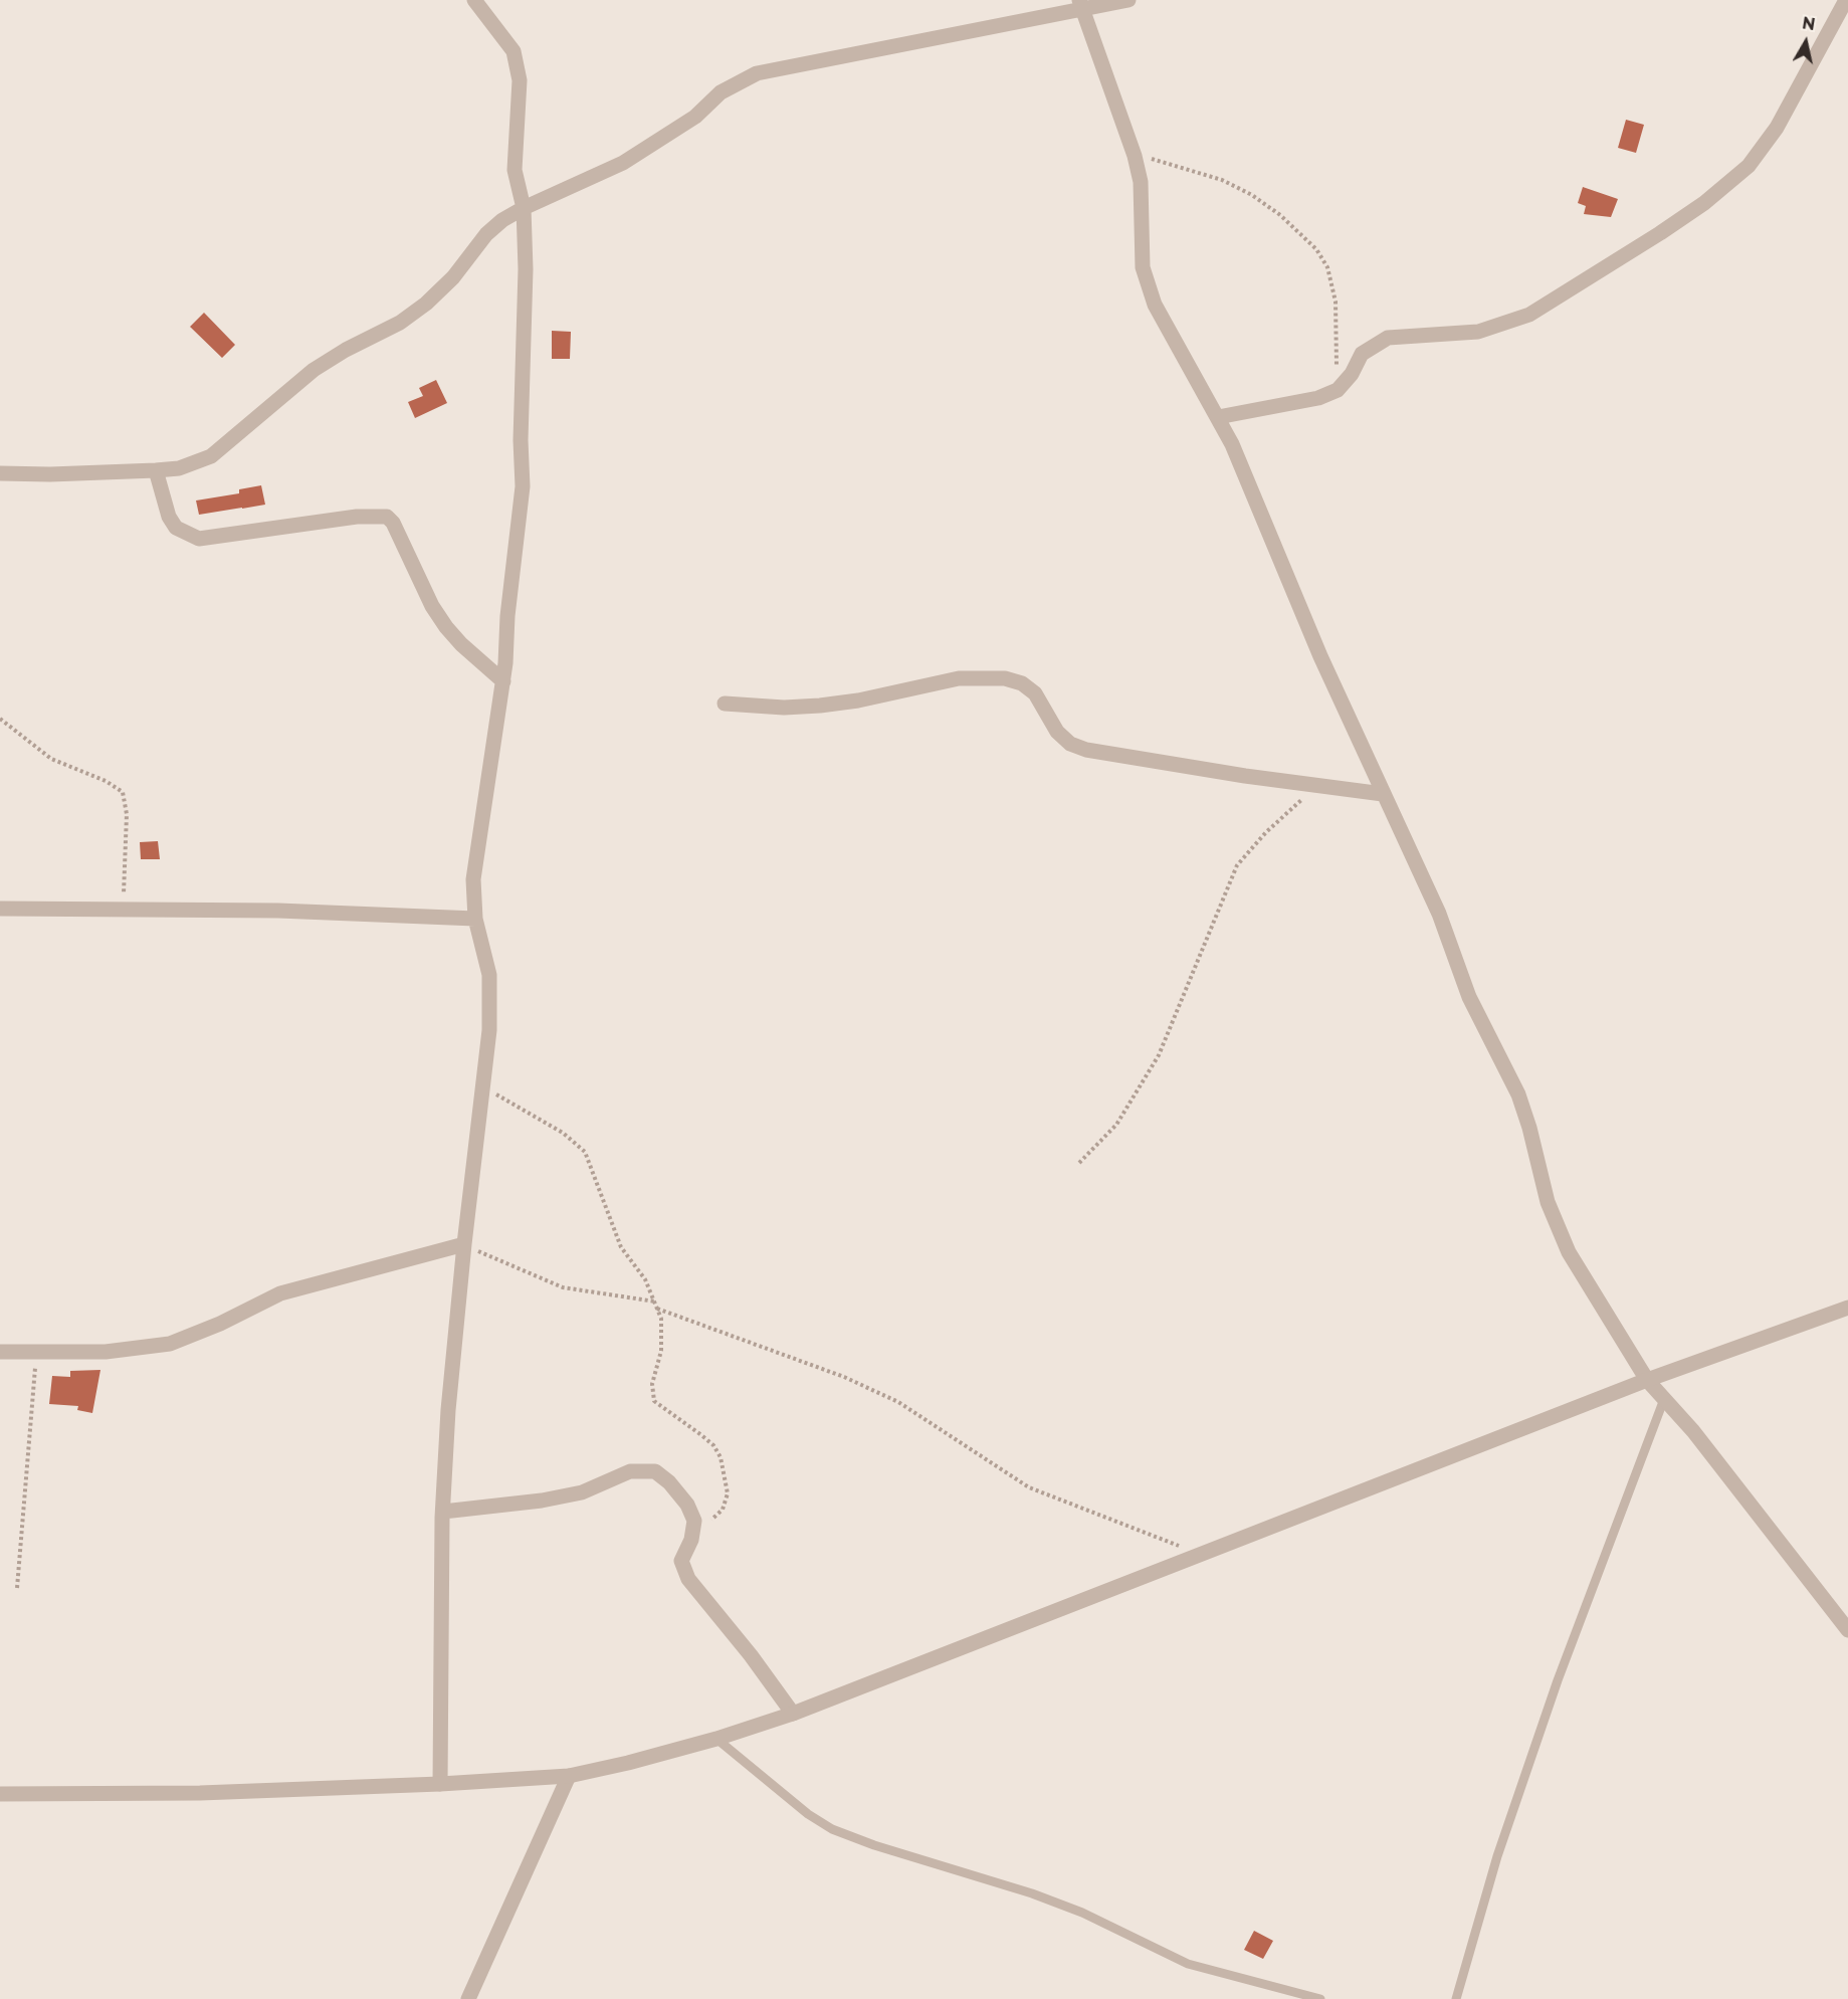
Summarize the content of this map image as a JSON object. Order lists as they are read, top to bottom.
{
  "north": "top"
}
